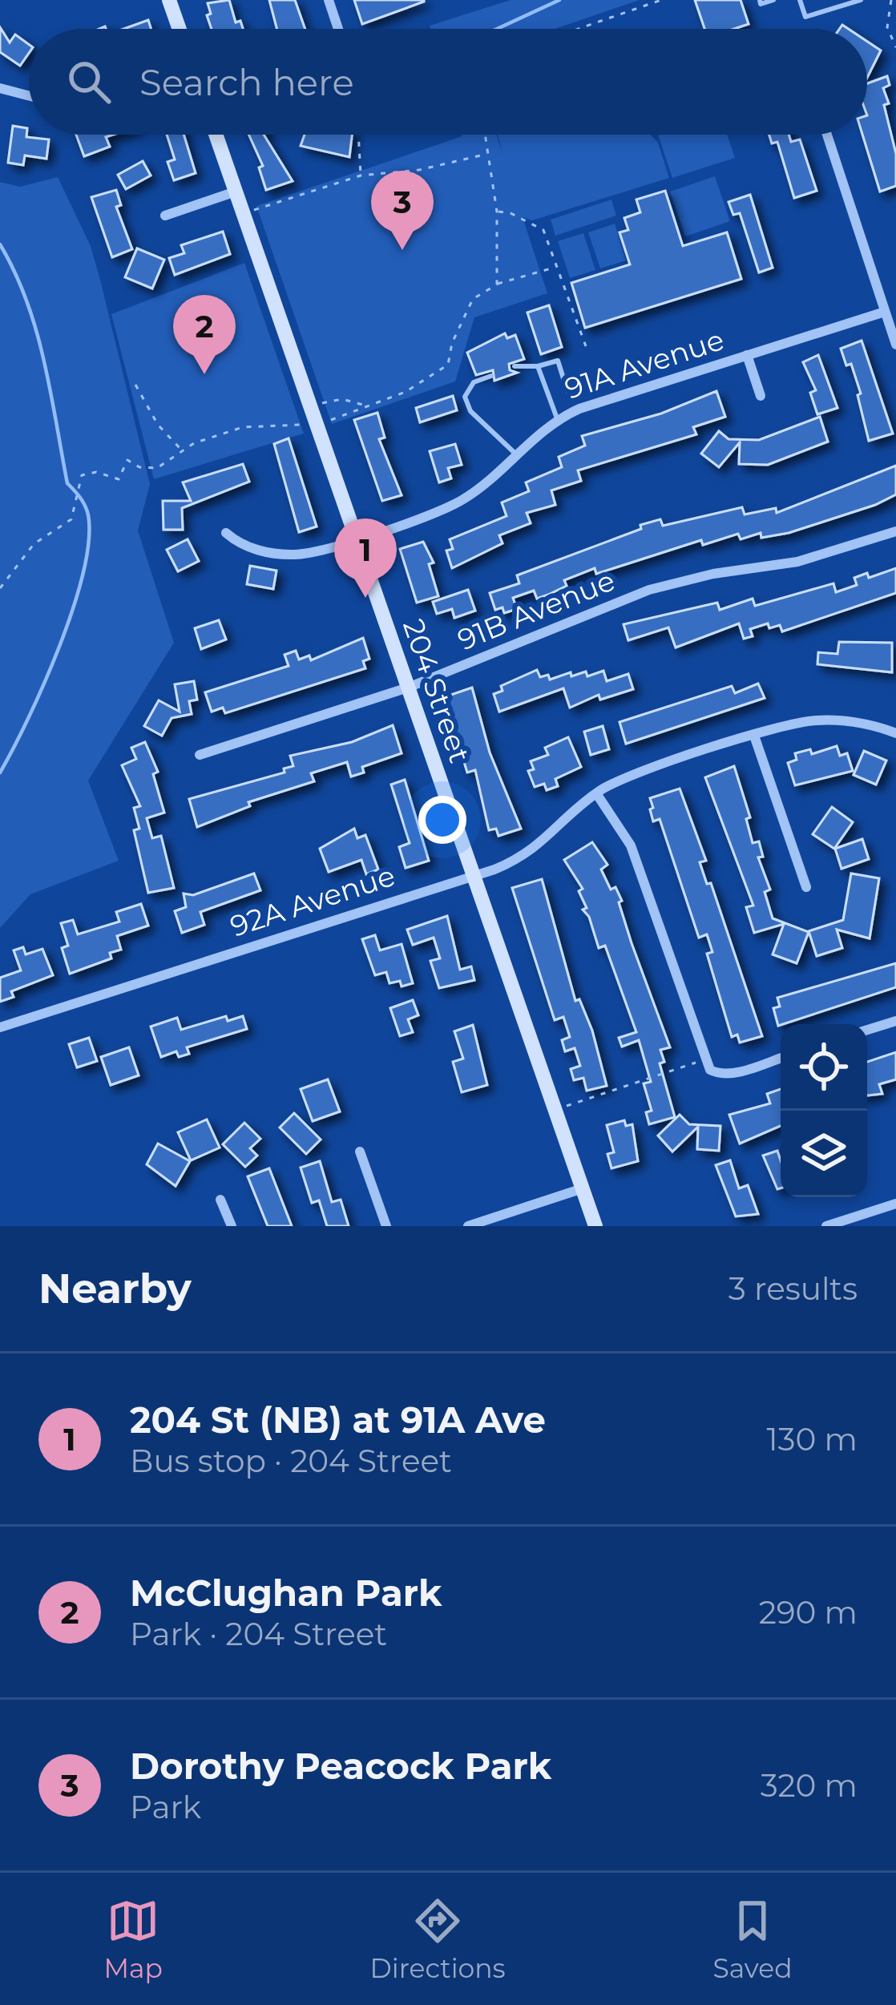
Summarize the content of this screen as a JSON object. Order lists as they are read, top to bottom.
{
  "streets": {
    "street": [
      "91A Avenue",
      "91B Avenue",
      "204 Street",
      "92A Avenue"
    ]
  },
  "crossings": [
    ["91A Avenue", "204 Street"],
    ["91B Avenue", "204 Street"],
    ["204 Street", "92A Avenue"]
  ],
  "page": {
    "search": "Search here",
    "pins": ["3", "2", "1"],
    "heading": ["Nearby", "3 results"],
    "list": [
      {
        "mark": "1",
        "name": "204 St (NB) at 91A Ave",
        "note": "Bus stop · 204 Street",
        "value": "130 m"
      },
      {
        "mark": "2",
        "name": "McClughan Park",
        "note": "Park · 204 Street",
        "value": "290 m"
      },
      {
        "mark": "3",
        "name": "Dorothy Peacock Park",
        "note": "Park",
        "value": "320 m"
      }
    ],
    "nav": ["Map", "Directions", "Saved"]
  }
}
